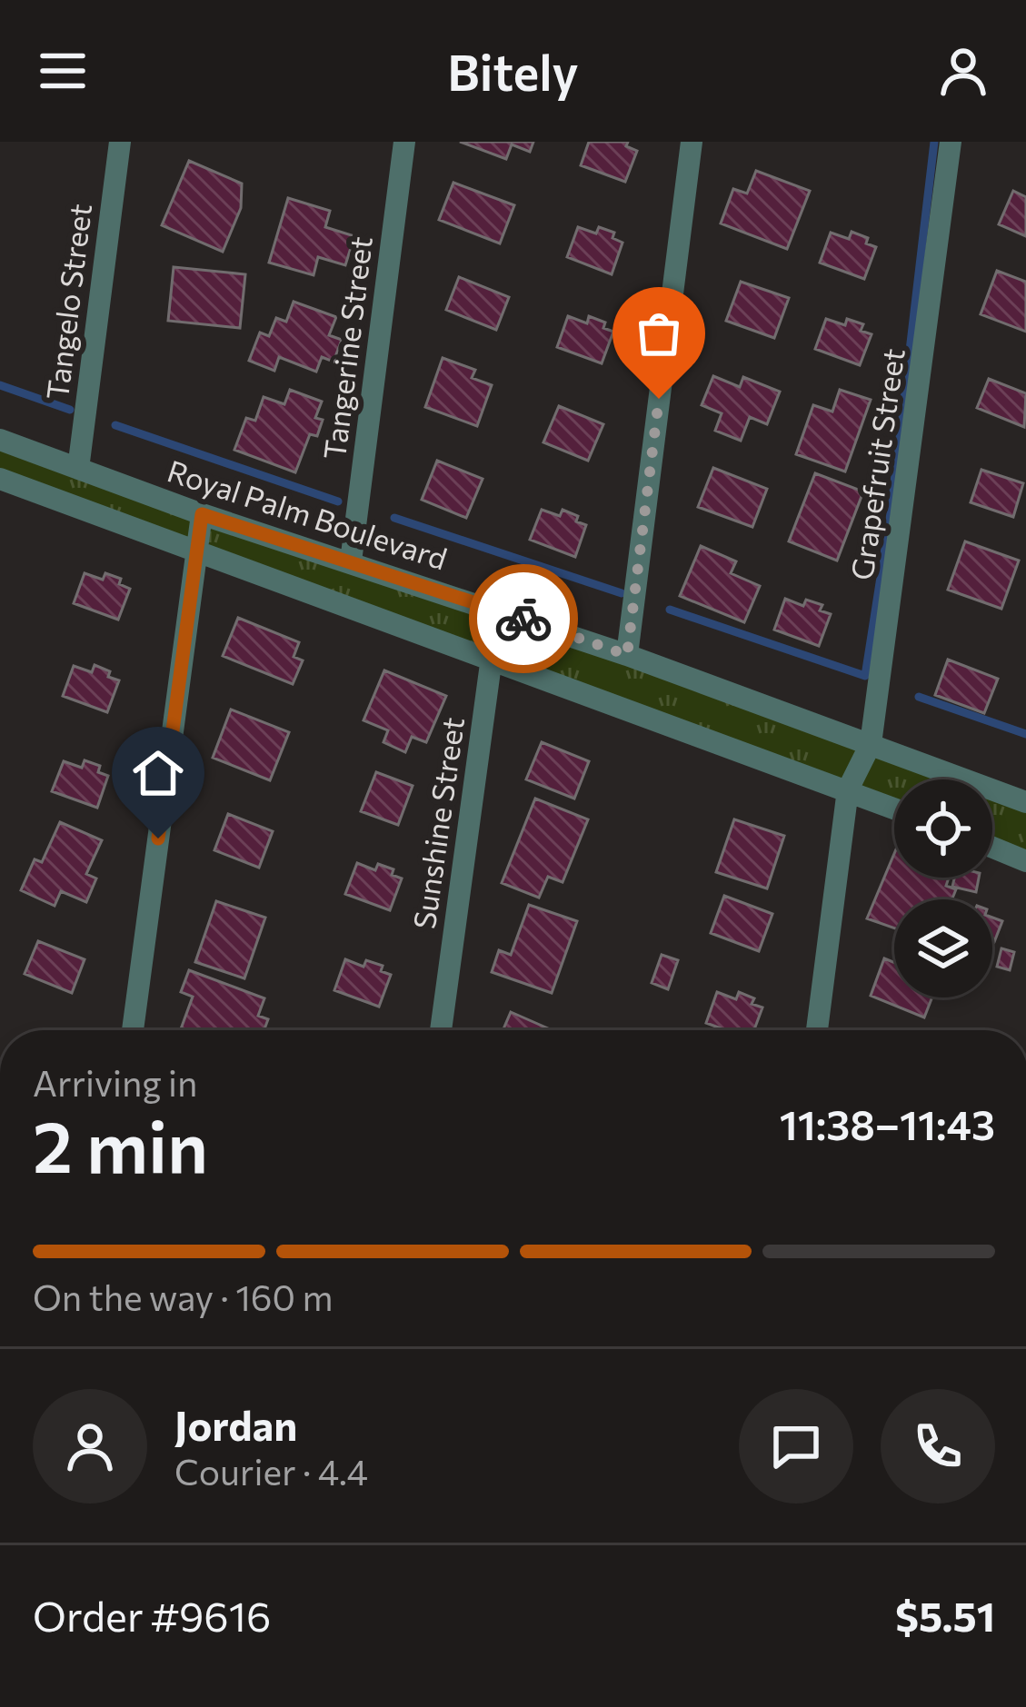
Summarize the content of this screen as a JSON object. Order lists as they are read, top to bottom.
{
  "streets": {
    "street": [
      "Tangelo Street",
      "Tangerine Street",
      "Grapefruit Street",
      "Royal Palm Boulevard",
      "Sunshine Street"
    ]
  },
  "crossings": [
    ["Tangelo Street", "Royal Palm Boulevard"],
    ["Tangerine Street", "Royal Palm Boulevard"],
    ["Grapefruit Street", "Royal Palm Boulevard"],
    ["Royal Palm Boulevard", "Sunshine Street"]
  ],
  "page": {
    "header": "Bitely",
    "heading": ["2 min", "Arriving in", "11:38–11:43"],
    "panel": [
      "Jordan",
      "Courier · 4.4",
      "Order #9616",
      "$5.51"
    ],
    "bar": "On the way · 160 m"
  }
}
